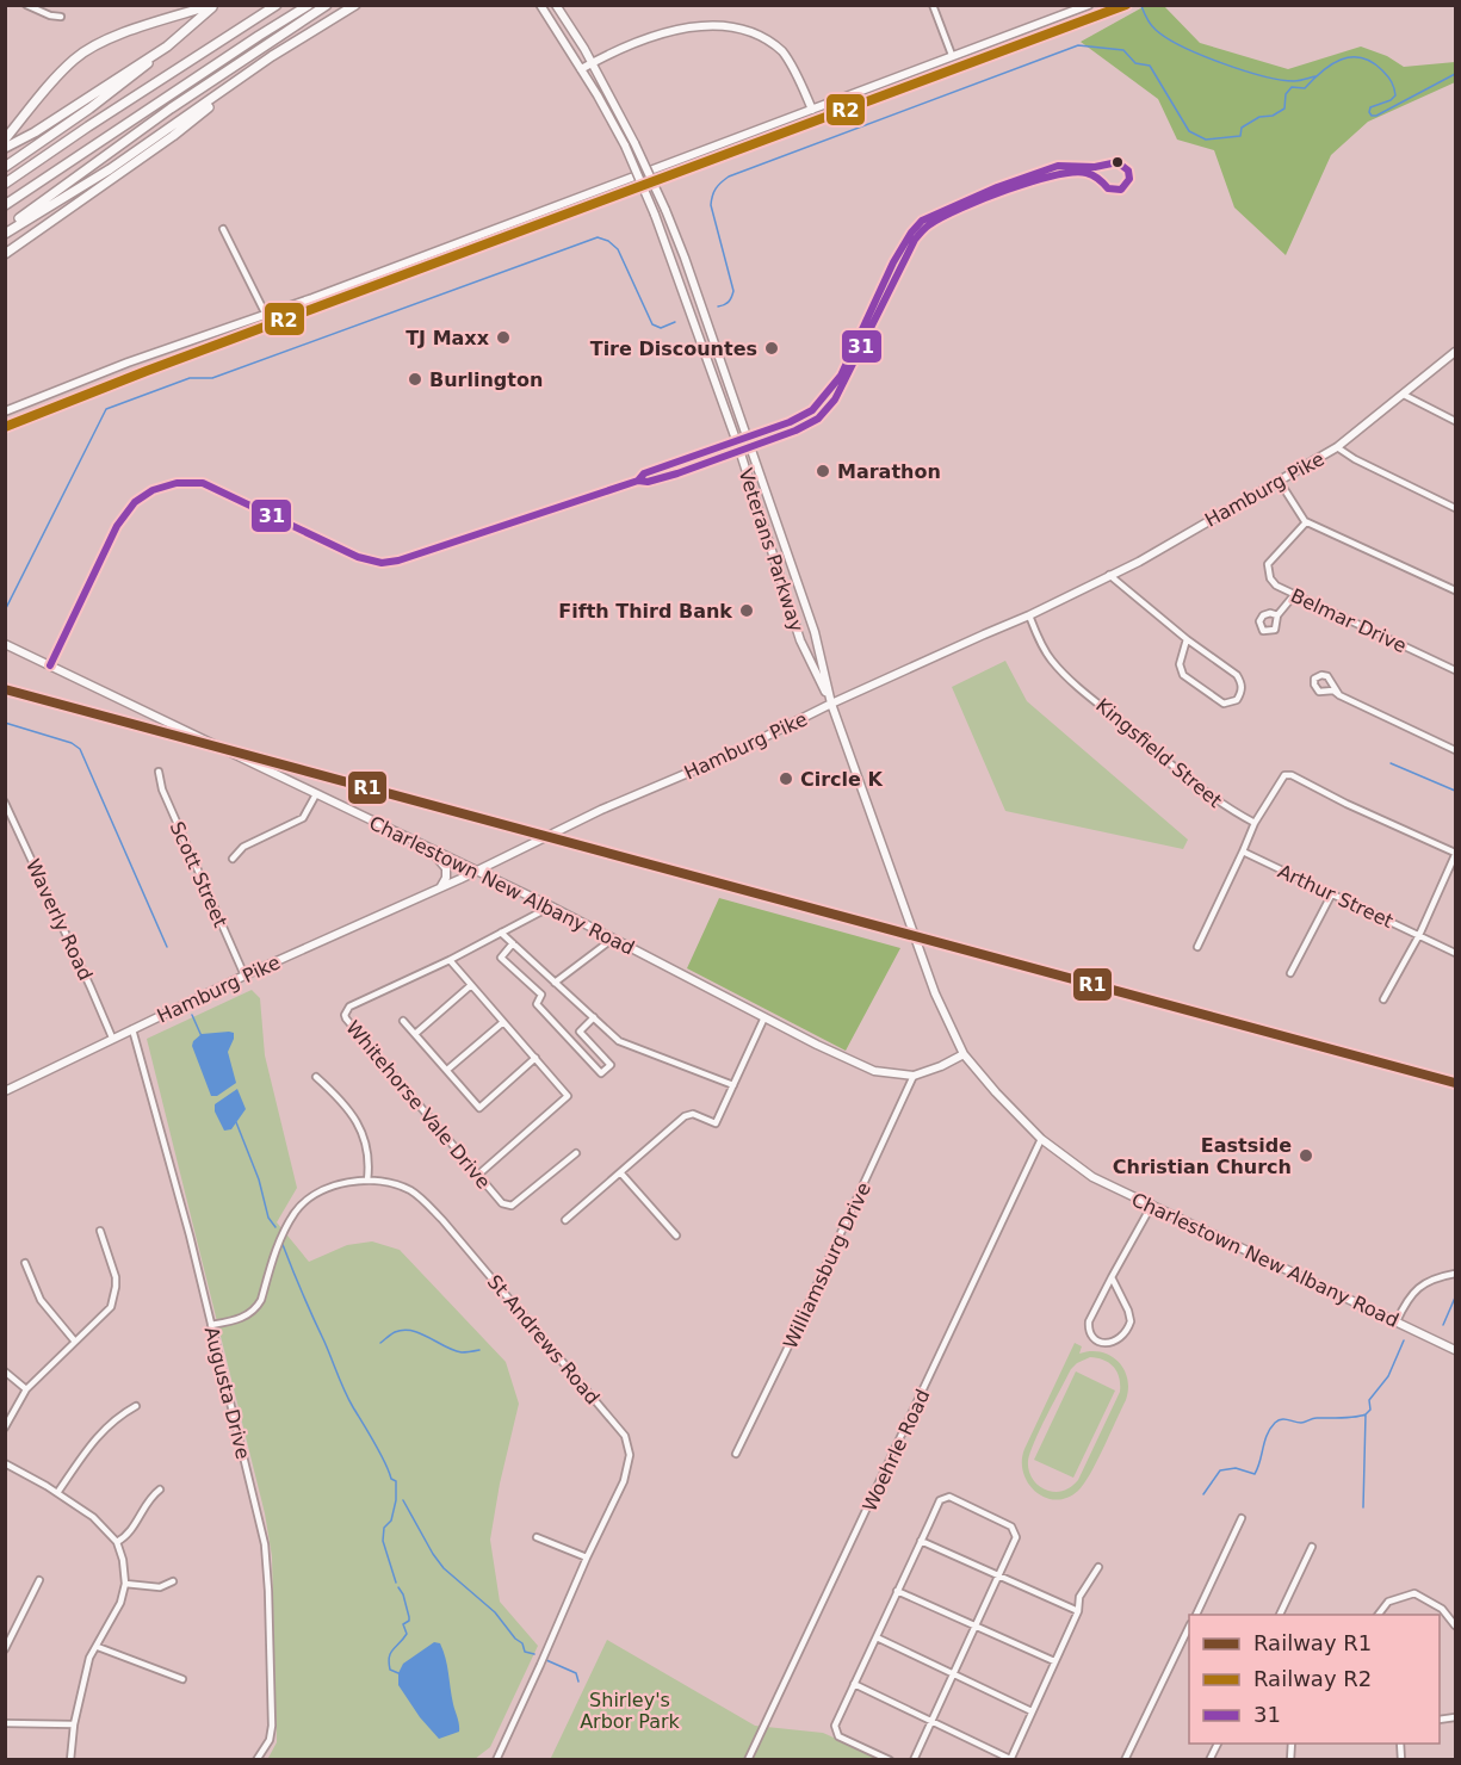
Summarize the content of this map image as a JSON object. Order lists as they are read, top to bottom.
{
  "streets": {
    "main road": ["Hamburg Pike", "Veterans Parkway", "Charlestown New Albany Road"],
    "street": [
      "Belmar Drive",
      "Kingsfield Street",
      "Scott Street",
      "Arthur Street",
      "Waverly Road",
      "Whitehorse Vale Drive",
      "Williamsburg Drive",
      "St Andrews Road",
      "Augusta Drive",
      "Woehrle Road"
    ]
  },
  "crossings": [
    ["Hamburg Pike", "Veterans Parkway"],
    ["Hamburg Pike", "Kingsfield Street"],
    ["Hamburg Pike", "Scott Street"],
    ["Hamburg Pike", "Charlestown New Albany Road"],
    ["Hamburg Pike", "Waverly Road"],
    ["Hamburg Pike", "Augusta Drive"],
    ["Veterans Parkway", "Charlestown New Albany Road"],
    ["Veterans Parkway", "Woehrle Road"],
    ["Charlestown New Albany Road", "Whitehorse Vale Drive"],
    ["Charlestown New Albany Road", "Williamsburg Drive"],
    ["Charlestown New Albany Road", "Woehrle Road"],
    ["St Andrews Road", "Augusta Drive"]
  ],
  "parks": ["Shirley's Arbor Park"],
  "places": [
    "TJ Maxx",
    "Tire Discountes",
    "Burlington",
    "Marathon",
    "Fifth Third Bank",
    "Circle K",
    "Eastside Christian Church"
  ],
  "lines": ["rail line R2", "transit line 31", "rail line R1"],
  "legend": ["Railway R1", "Railway R2", "31"]
}
